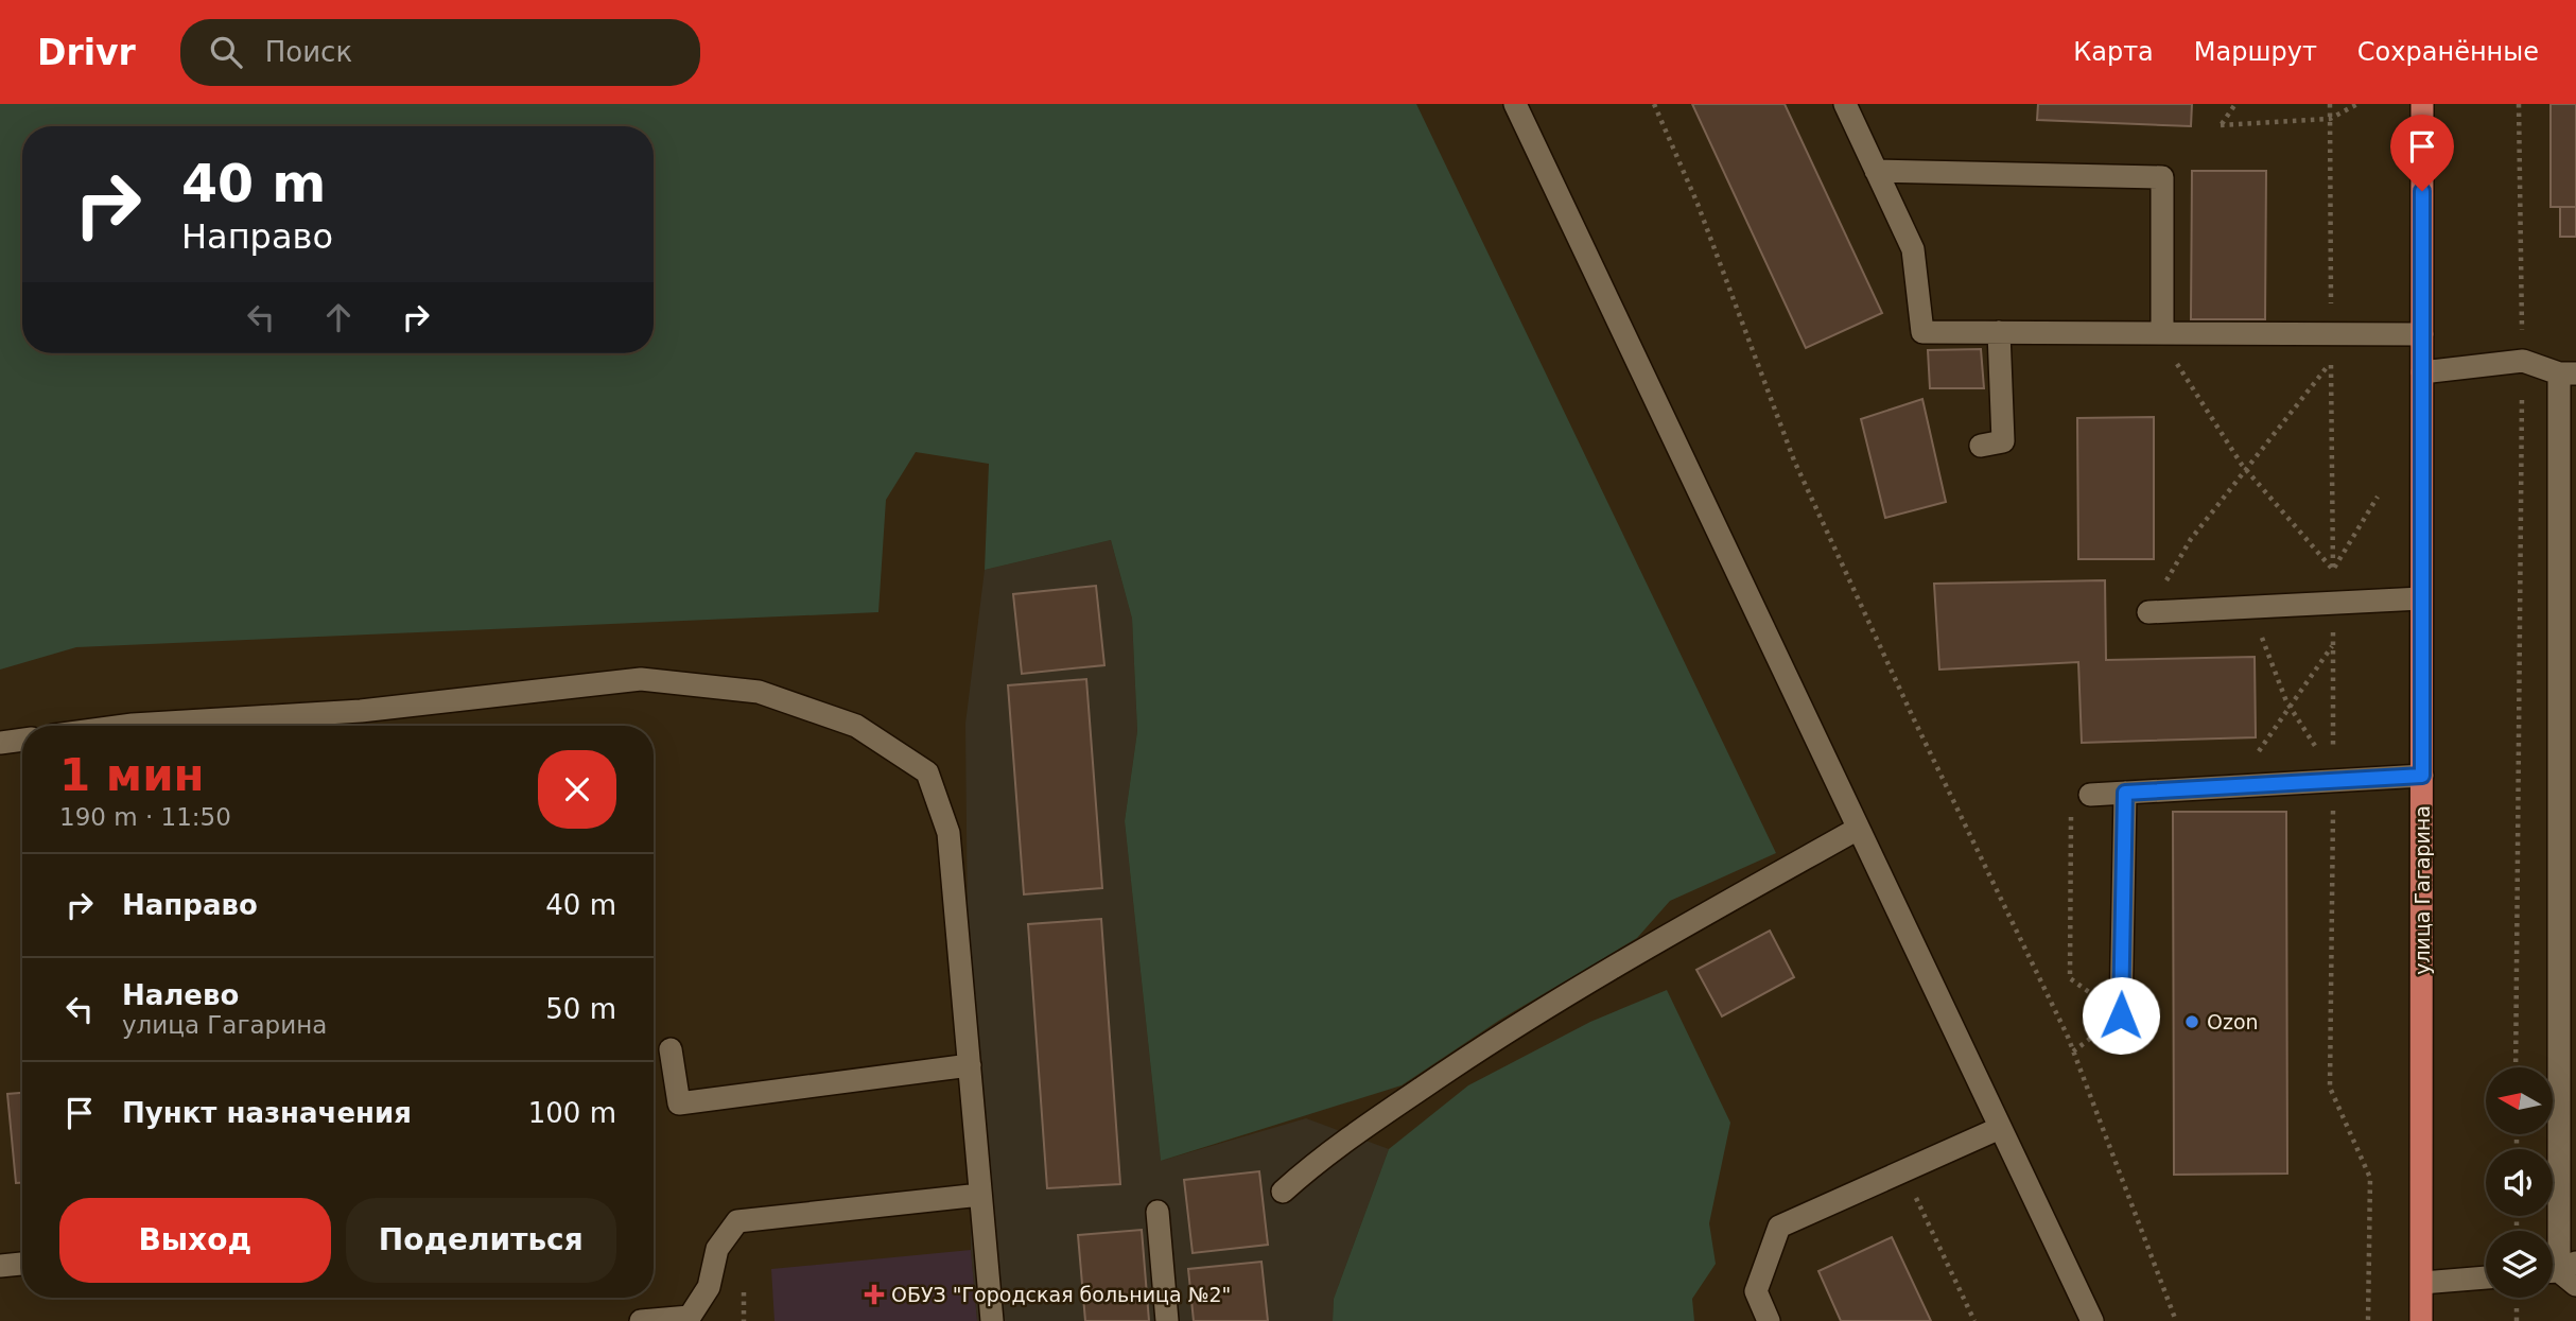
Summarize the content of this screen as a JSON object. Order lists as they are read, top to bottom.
{
  "streets": {
    "main road": ["улица Гагарина"]
  },
  "places": {
    "other": ["Ozon"],
    "health": ["ОБУЗ \"Городская больница №2\""]
  },
  "north": "left",
  "page": {
    "header": "Drivr",
    "search": "Поиск",
    "nav": ["Карта", "Маршрут", "Сохранённые"],
    "turn": ["40 m", "Направо"],
    "heading": ["1 мин", "190 m · 11:50"],
    "list": [
      {
        "name": "Направо",
        "value": "40 m"
      },
      {
        "name": "Налево",
        "note": "улица Гагарина",
        "value": "50 m"
      },
      {
        "name": "Пункт назначения",
        "value": "100 m"
      }
    ],
    "buttons": ["Выход", "Поделиться"]
  }
}
